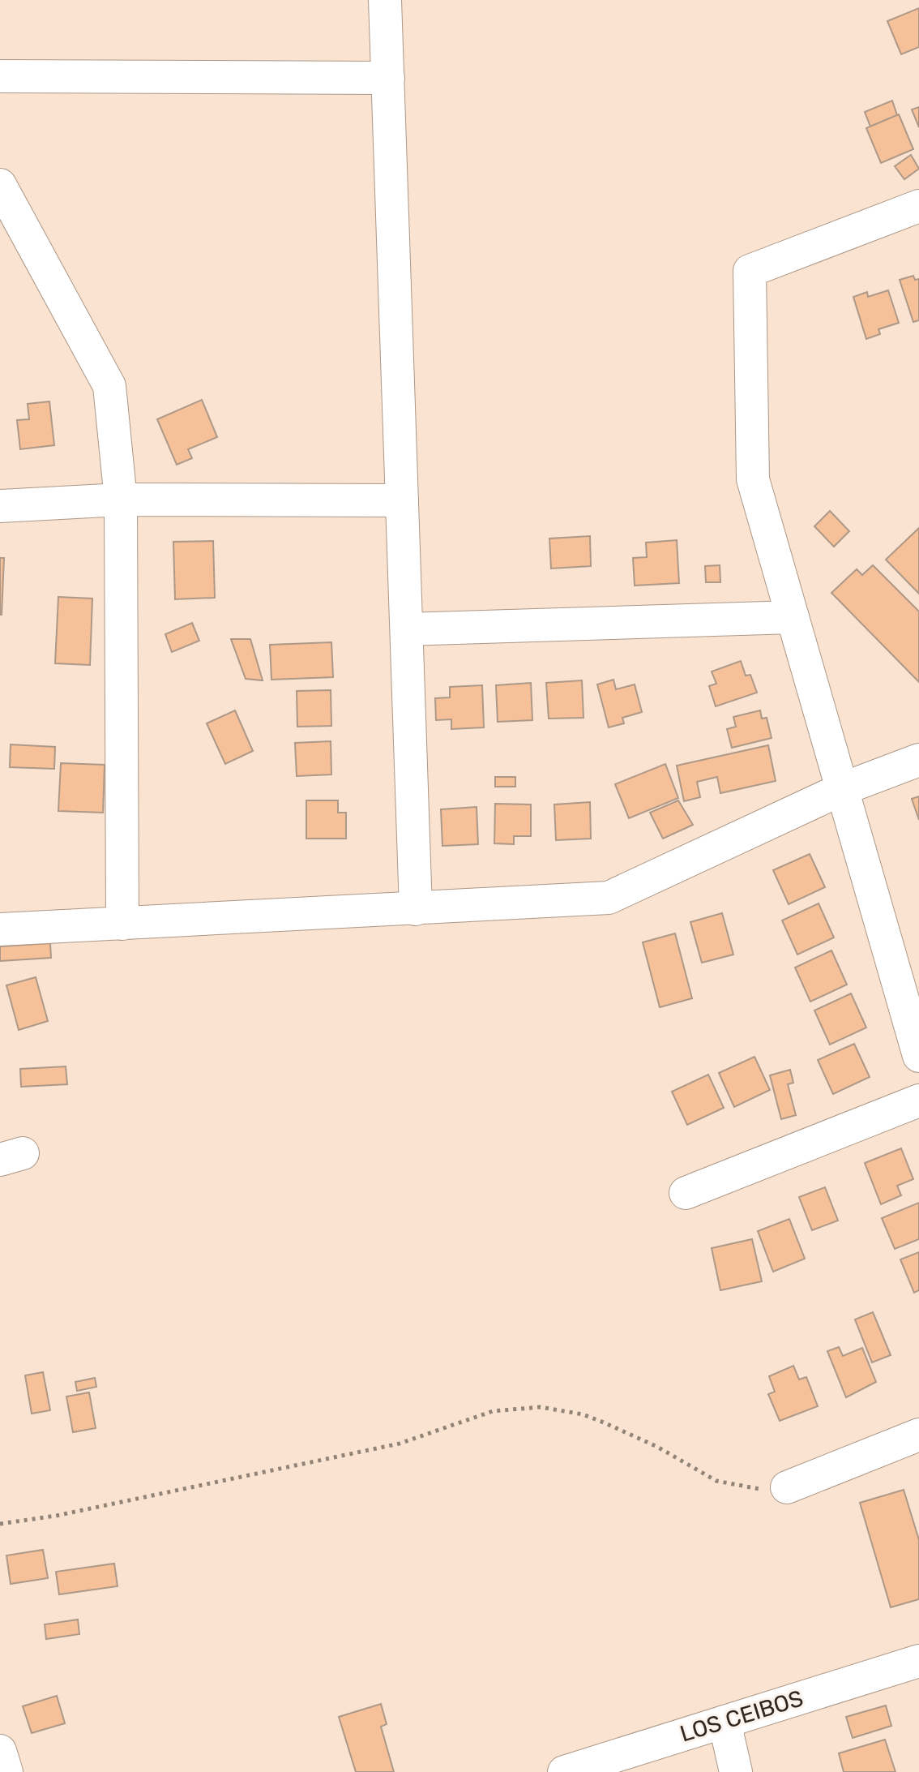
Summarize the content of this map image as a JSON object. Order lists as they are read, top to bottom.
{
  "streets": {
    "street": ["LOS CEIBOS"]
  }
}
